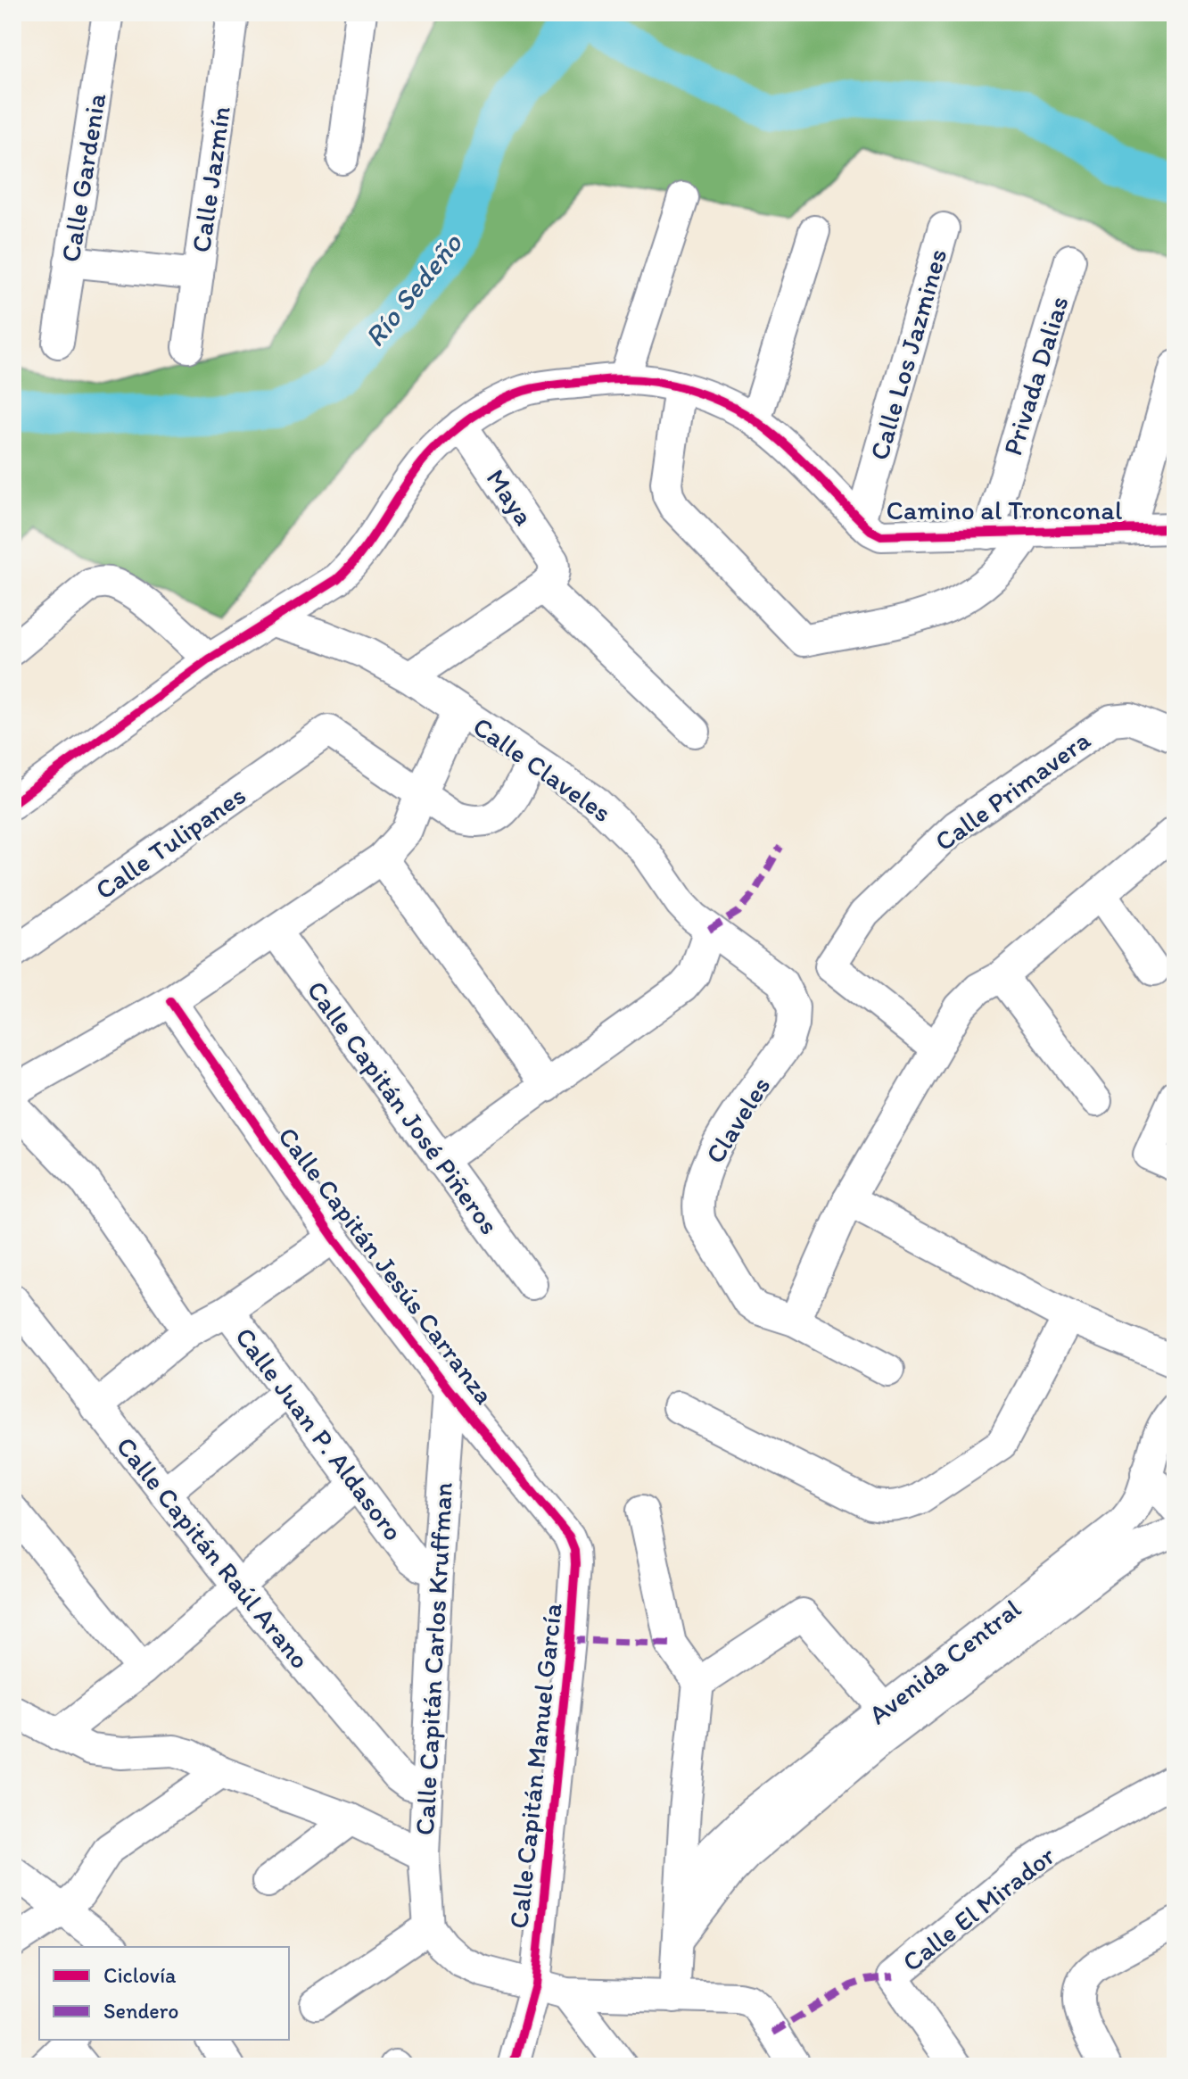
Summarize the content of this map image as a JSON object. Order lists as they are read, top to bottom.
{
  "streets": {
    "street": [
      "Calle Gardenia",
      "Calle Jazmín",
      "Calle Los Jazmines",
      "Privada Dalias",
      "Maya",
      "Camino al Tronconal",
      "Calle Claveles",
      "Calle Primavera",
      "Calle Tulipanes",
      "Calle Capitán José Piñeros",
      "Claveles",
      "Calle Capitán Jesús Carranza",
      "Calle Juan P. Aldasoro",
      "Calle Capitán Raúl Arano",
      "Calle Capitán Carlos Kruffman",
      "Avenida Central",
      "Calle Capitán Manuel García",
      "Calle El Mirador"
    ]
  },
  "crossings": [
    ["Calle Los Jazmines", "Camino al Tronconal"],
    ["Privada Dalias", "Camino al Tronconal"],
    ["Maya", "Camino al Tronconal"],
    ["Camino al Tronconal", "Calle Claveles"],
    ["Calle Claveles", "Claveles"],
    ["Calle Capitán Jesús Carranza", "Calle Capitán Carlos Kruffman"],
    ["Calle Capitán Jesús Carranza", "Calle Capitán Manuel García"],
    ["Calle Juan P. Aldasoro", "Calle Capitán Raúl Arano"],
    ["Calle Juan P. Aldasoro", "Calle Capitán Carlos Kruffman"],
    ["Calle Capitán Raúl Arano", "Calle Capitán Carlos Kruffman"]
  ],
  "water": ["Río Sedeño"],
  "legend": ["Ciclovía", "Sendero"]
}
